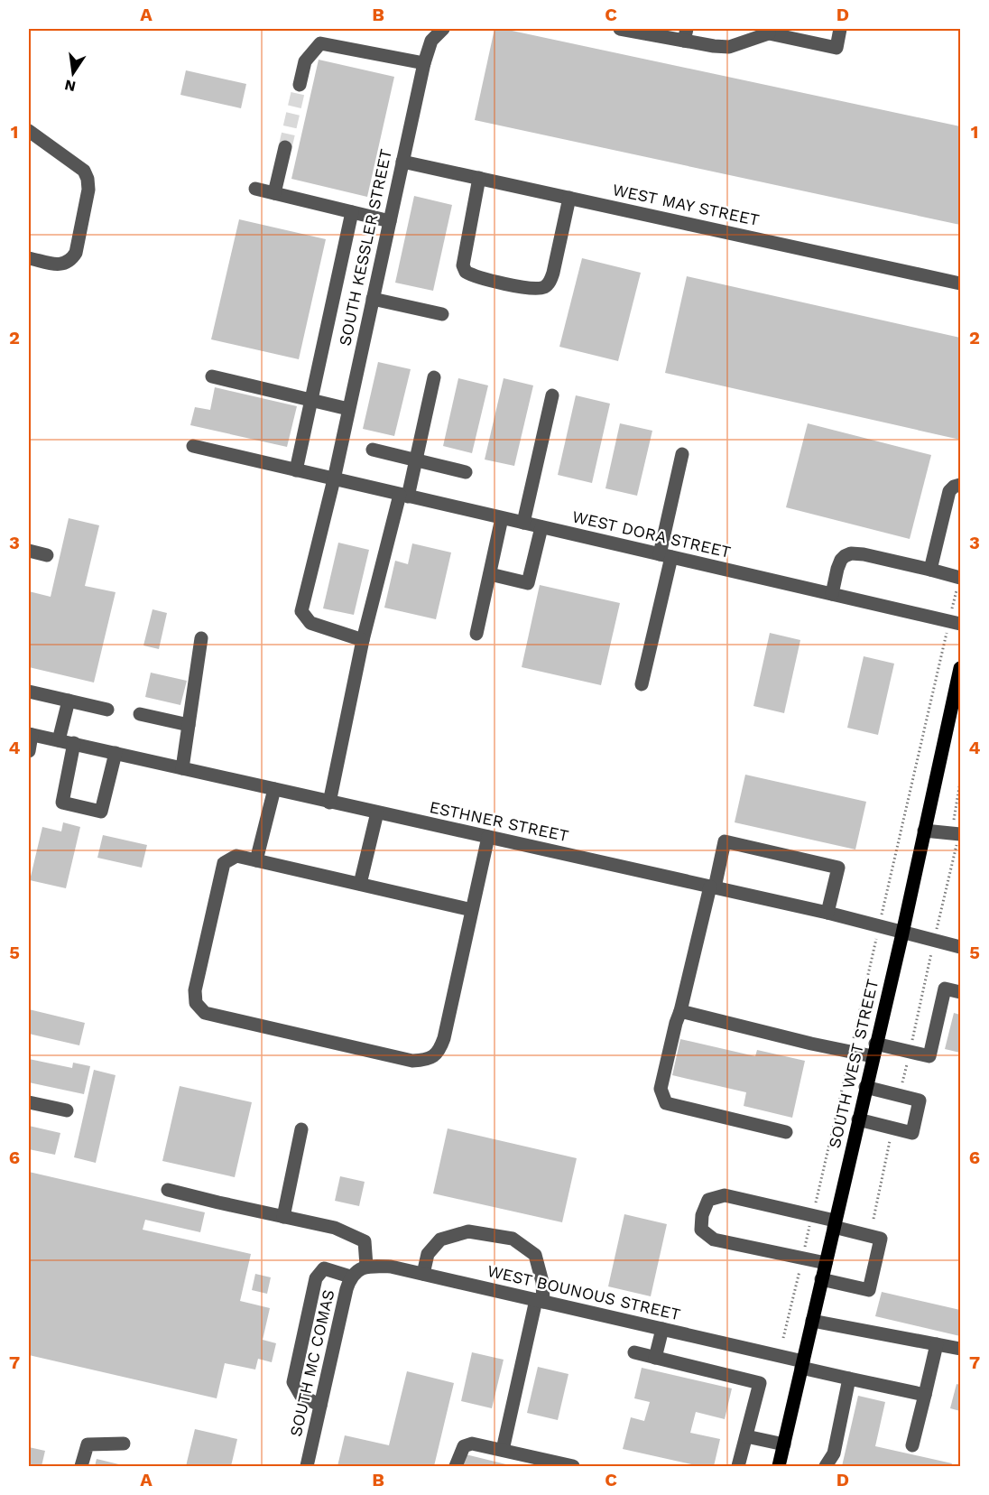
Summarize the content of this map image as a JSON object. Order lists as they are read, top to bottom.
{
  "streets": {
    "main road": ["SOUTH WEST STREET"],
    "street": [
      "WEST MAY STREET",
      "SOUTH KESSLER STREET",
      "WEST DORA STREET",
      "ESTHNER STREET",
      "WEST BOUNOUS STREET",
      "SOUTH MC COMAS"
    ]
  },
  "crossings": [
    ["WEST MAY STREET", "SOUTH KESSLER STREET"],
    ["SOUTH KESSLER STREET", "WEST DORA STREET"],
    ["ESTHNER STREET", "SOUTH WEST STREET"],
    ["SOUTH WEST STREET", "WEST BOUNOUS STREET"],
    ["WEST BOUNOUS STREET", "SOUTH MC COMAS"]
  ],
  "north": "bottom",
  "grid": {
    "columns": [
      "A",
      "B",
      "C",
      "D"
    ],
    "rows": [
      "1",
      "2",
      "3",
      "4",
      "5",
      "6",
      "7"
    ]
  }
}
